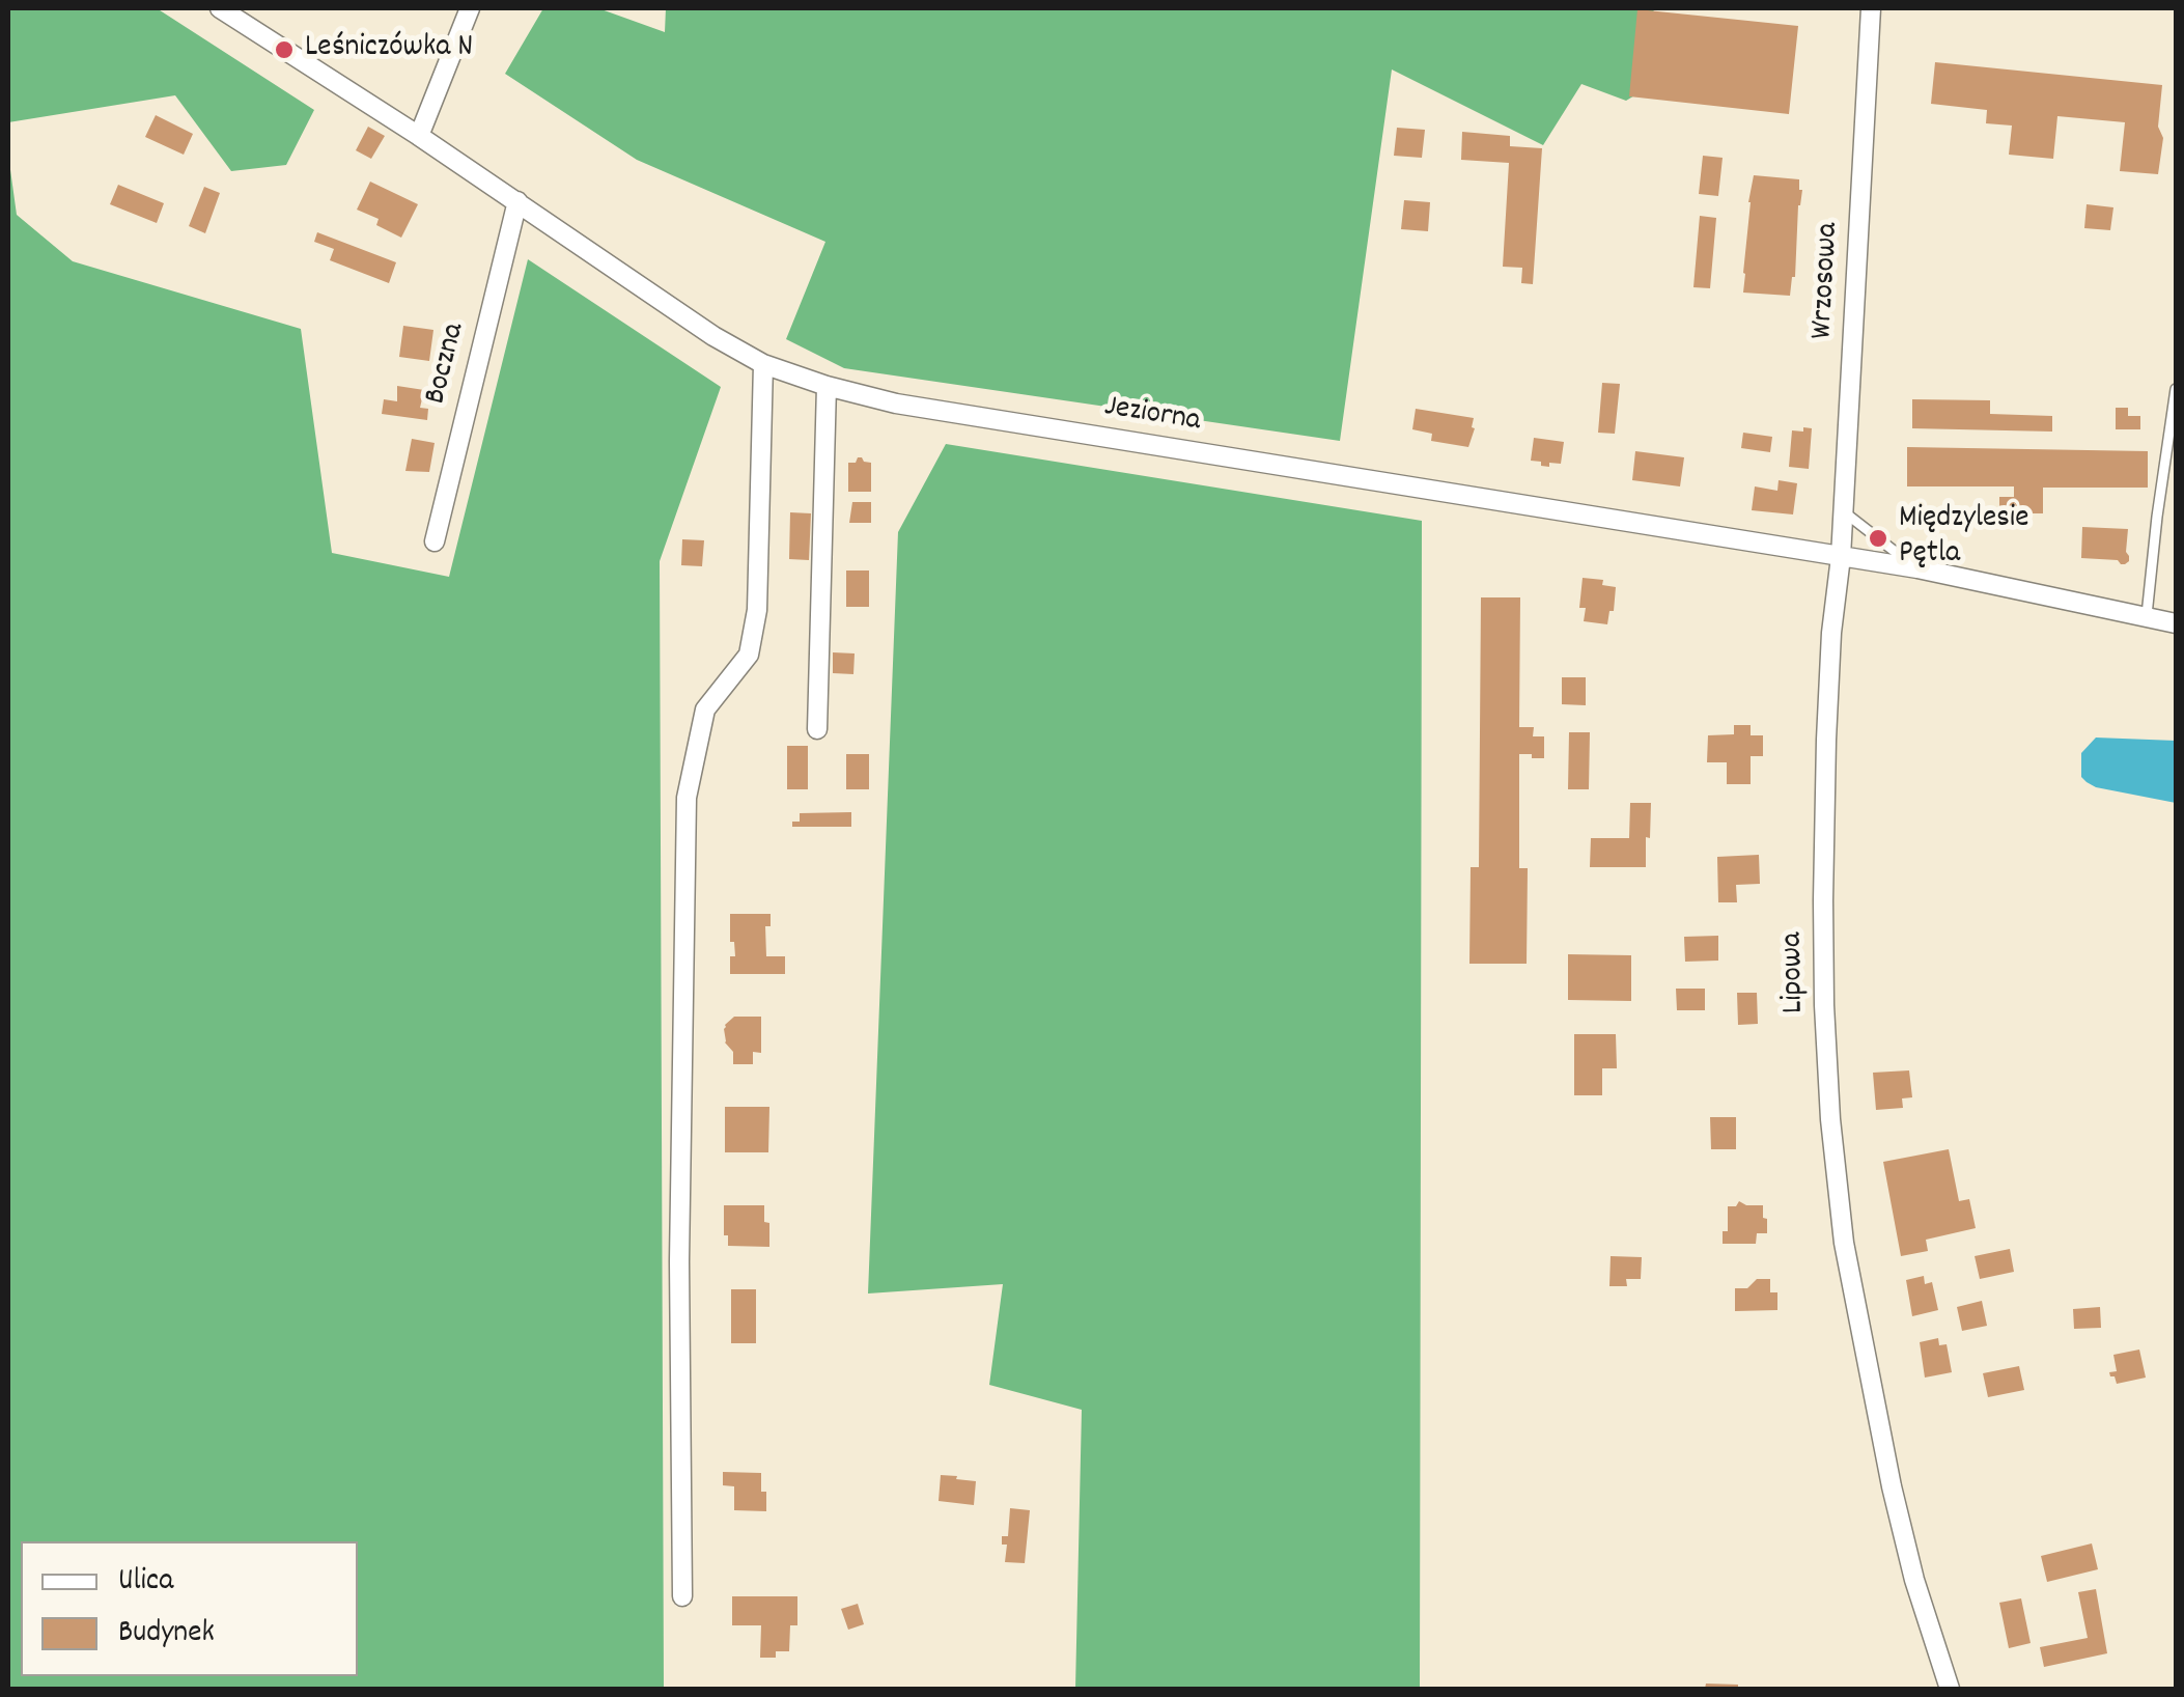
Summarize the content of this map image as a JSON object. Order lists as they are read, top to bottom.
{
  "streets": {
    "street": [
      "Wrzosowa",
      "Boczna",
      "Jeziorna",
      "Lipowa"
    ]
  },
  "crossings": [
    ["Wrzosowa", "Jeziorna"],
    ["Wrzosowa", "Lipowa"],
    ["Boczna", "Jeziorna"],
    ["Jeziorna", "Lipowa"]
  ],
  "places": ["Leśniczówka N", "Międzylesie Pętla"],
  "legend": ["Ulica", "Budynek"]
}
